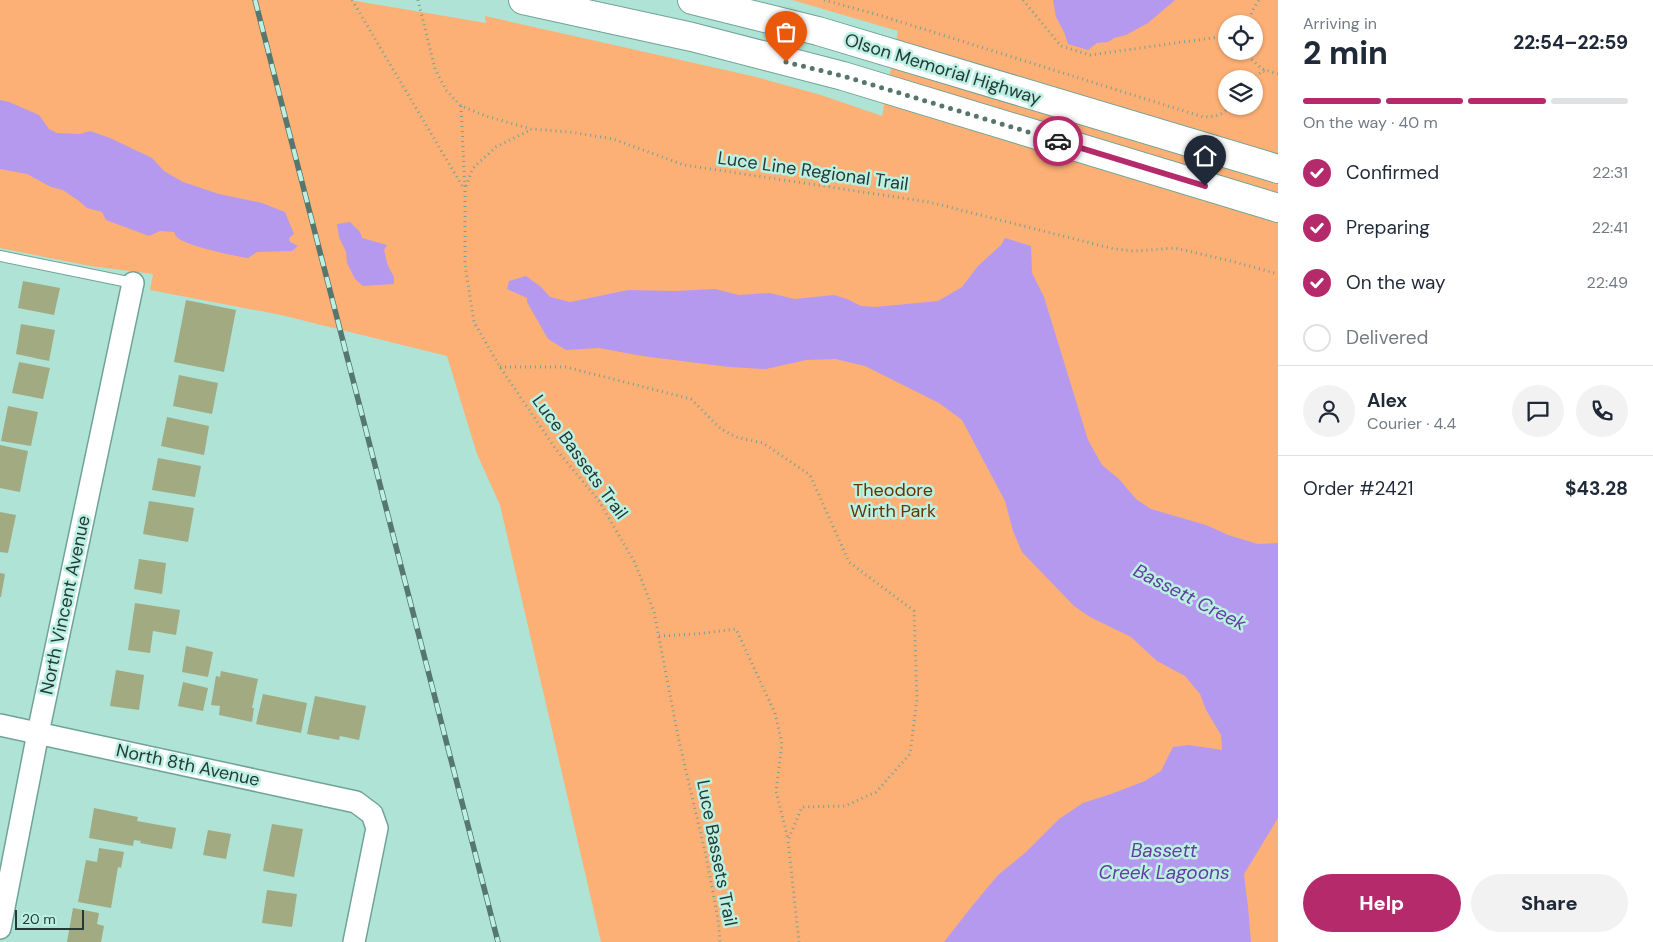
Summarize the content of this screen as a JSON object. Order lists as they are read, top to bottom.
{
  "streets": {
    "main road": ["Olson Memorial Highway"],
    "street": ["North Vincent Avenue", "North 8th Avenue"],
    "path": ["Luce Line Regional Trail", "Luce Bassets Trail"]
  },
  "crossings": [
    ["Luce Line Regional Trail", "Luce Bassets Trail"],
    ["North Vincent Avenue", "North 8th Avenue"]
  ],
  "water": ["Bassett Creek", "Bassett Creek Lagoons"],
  "parks": ["Theodore Wirth Park"],
  "scale_bar": "20 m",
  "page": {
    "heading": ["2 min", "Arriving in", "22:54–22:59"],
    "panel": [
      "Alex",
      "Courier · 4.4",
      "Order #2421",
      "$43.28"
    ],
    "bar": "On the way · 40 m",
    "list": [
      ["Confirmed", "22:31"],
      ["Preparing", "22:41"],
      ["On the way", "22:49"],
      "Delivered"
    ],
    "buttons": ["Help", "Share"],
    "scale": "20 m"
  }
}
